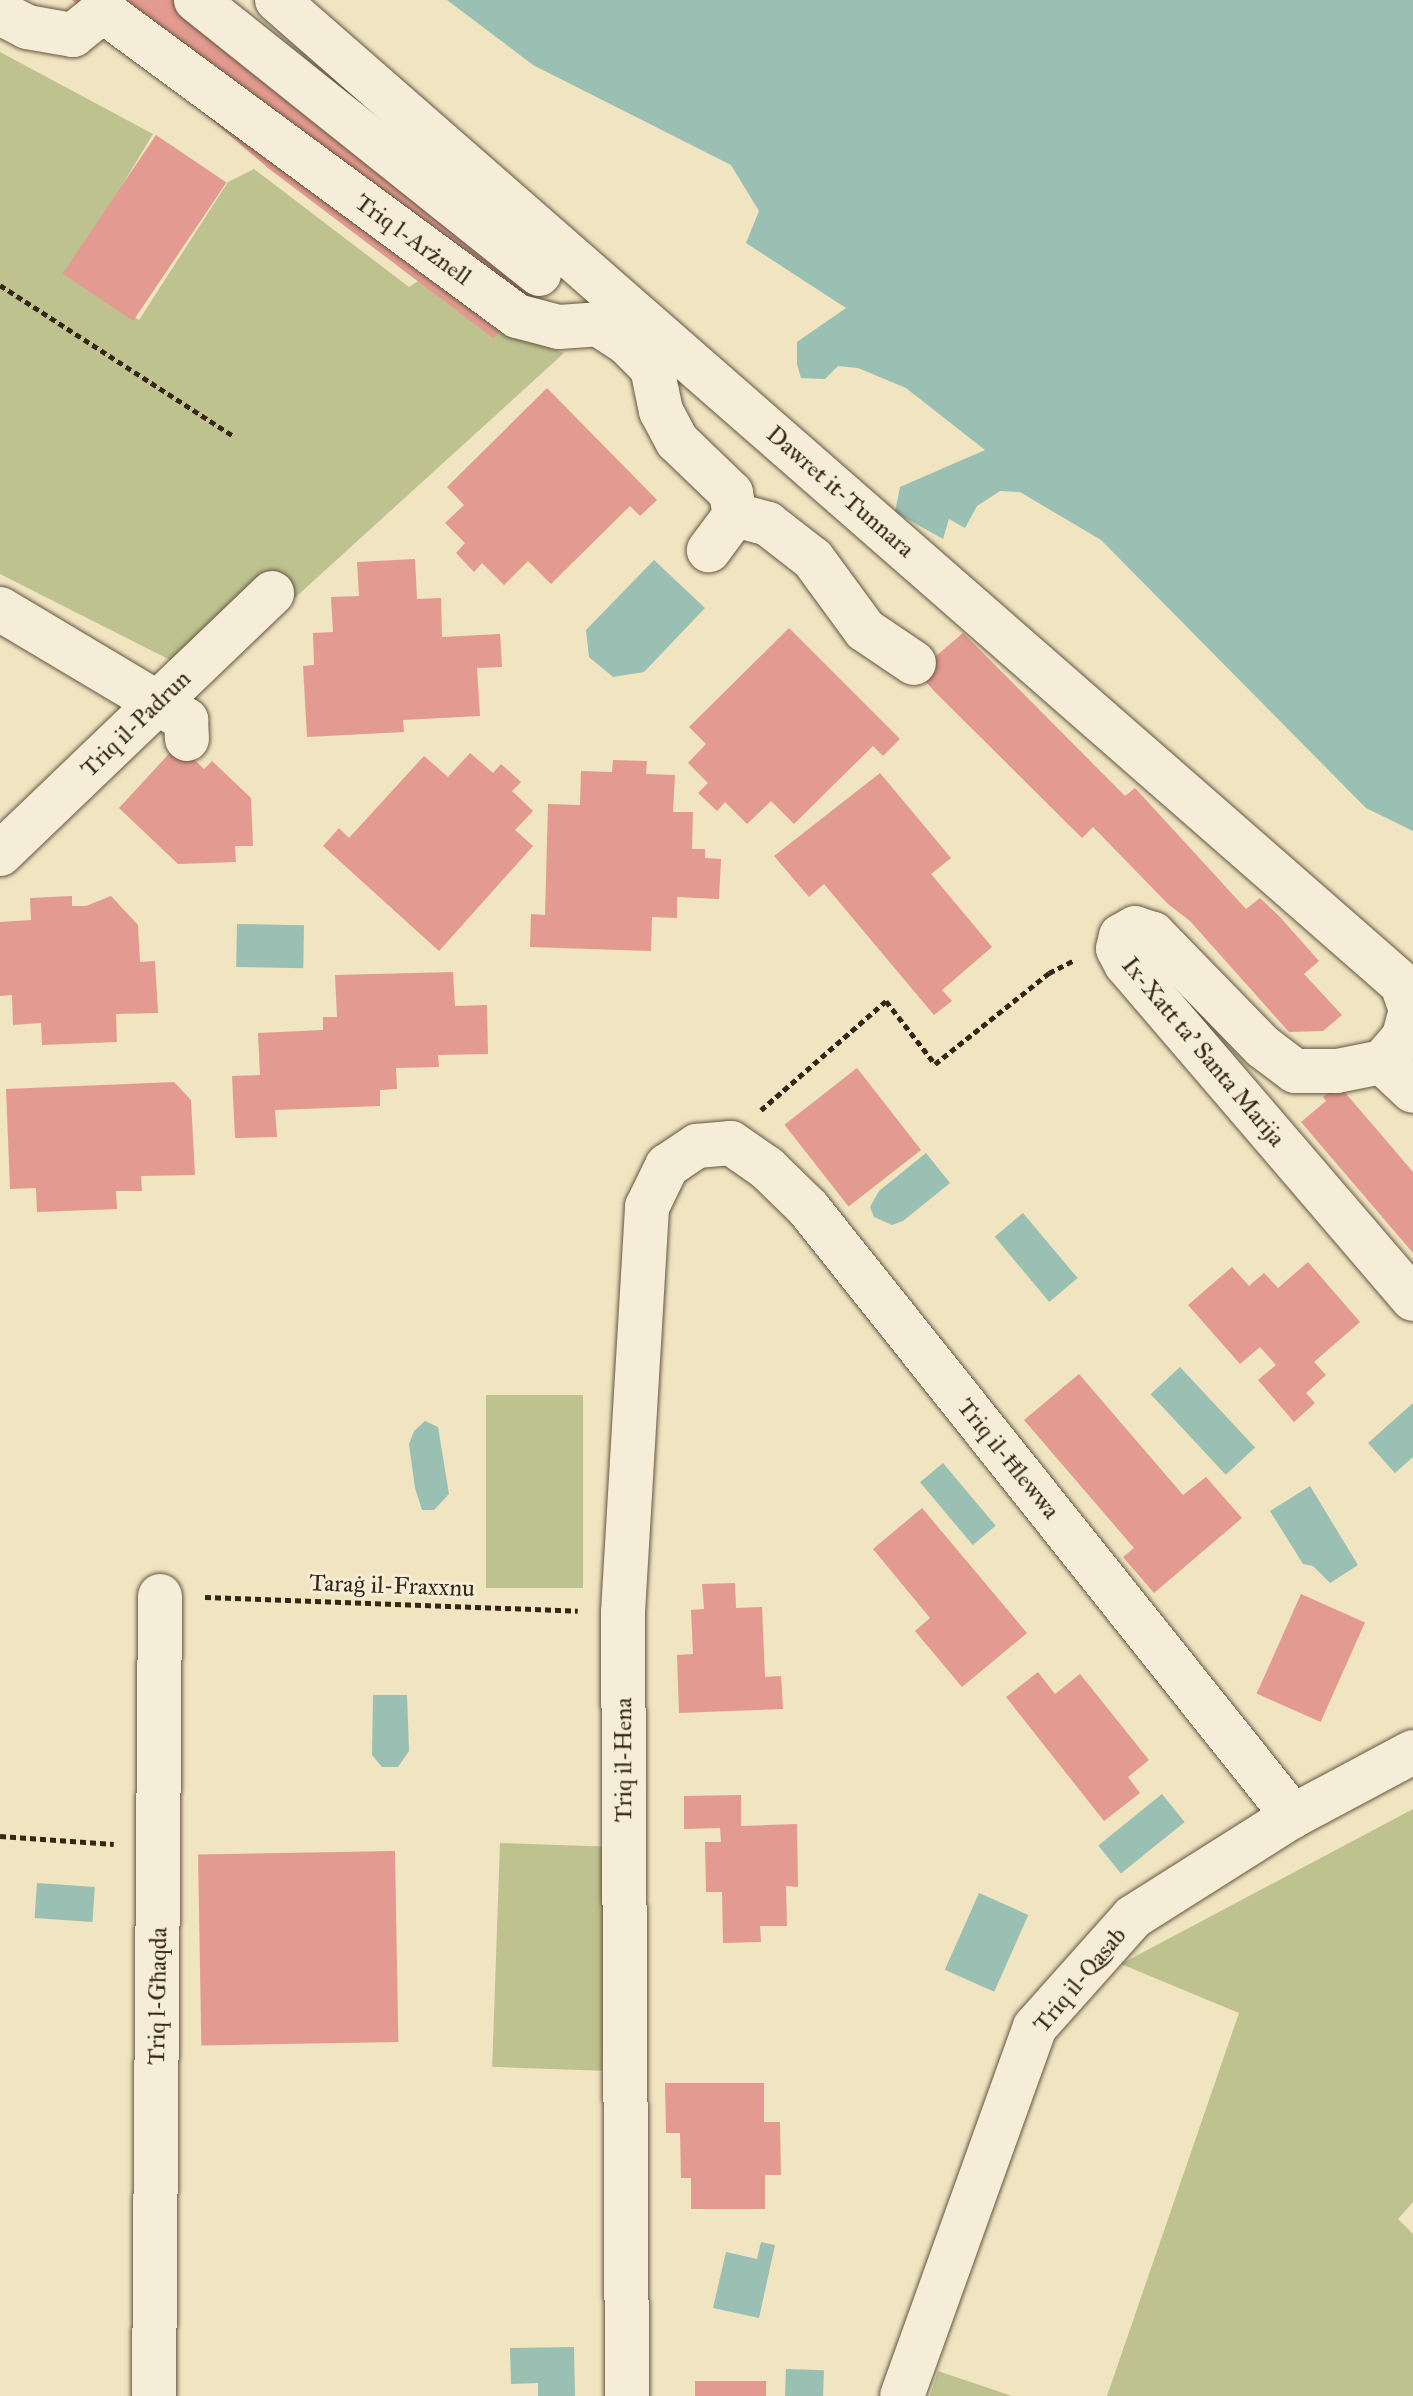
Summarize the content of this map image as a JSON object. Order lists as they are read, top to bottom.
{
  "streets": {
    "street": [
      "Triq l-Arżnell",
      "Dawret it-Tunnara",
      "Triq il-Padrun",
      "Ix-Xatt ta' Santa Marija",
      "Triq il-Ħlewwa",
      "Triq il-Hena",
      "Triq il-Qasab",
      "Triq l-Għaqda"
    ],
    "path": ["Taraġ il-Fraxxnu"]
  },
  "crossings": [
    ["Dawret it-Tunnara", "Ix-Xatt ta' Santa Marija"],
    ["Triq il-Ħlewwa", "Triq il-Hena"],
    ["Triq il-Ħlewwa", "Triq il-Qasab"],
    ["Taraġ il-Fraxxnu", "Triq il-Hena"],
    ["Taraġ il-Fraxxnu", "Triq l-Għaqda"]
  ]
}
